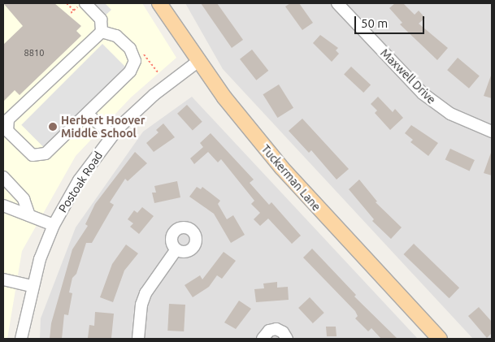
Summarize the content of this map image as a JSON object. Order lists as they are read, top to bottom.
{
  "streets": {
    "main road": ["Tuckerman Lane"],
    "street": ["Maxwell Drive", "Postoak Road"]
  },
  "crossings": [
    ["Tuckerman Lane", "Postoak Road"]
  ],
  "places": ["Herbert Hoover Middle School"],
  "house_numbers": ["8810"],
  "scale_bar": "50 m"
}
